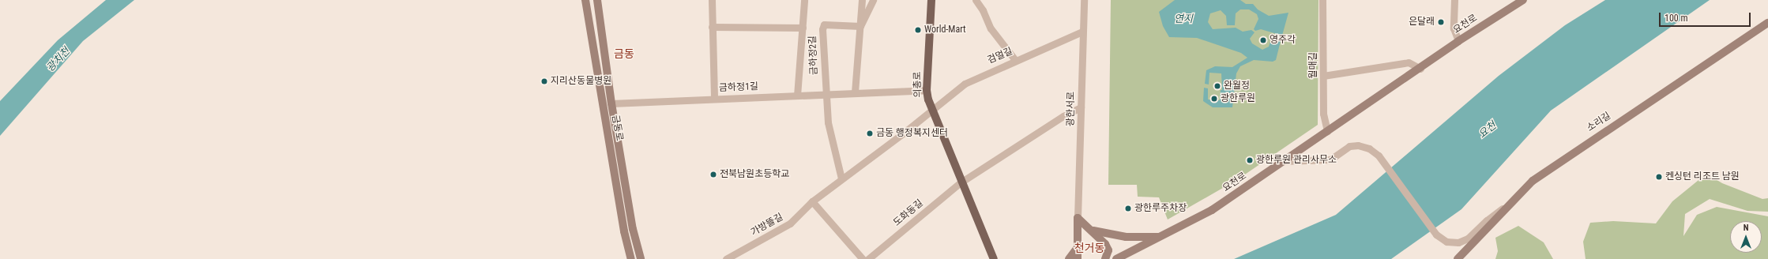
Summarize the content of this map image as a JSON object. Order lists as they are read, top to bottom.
{
  "streets": {
    "main road": ["의총로"],
    "street": [
      "요천로",
      "금하정2길",
      "검멀길",
      "월매길",
      "금하정1길",
      "광한서로",
      "소리길",
      "금동로",
      "도화동길",
      "가방뜰길"
    ]
  },
  "crossings": [
    ["요천로", "월매길"],
    ["금하정2길", "금하정1길"],
    ["검멀길", "의총로"],
    ["검멀길", "광한서로"],
    ["검멀길", "가방뜰길"],
    ["의총로", "도화동길"],
    ["의총로", "가방뜰길"]
  ],
  "districts": ["금동", "천거동"],
  "water": ["연지", "광치천", "요천"],
  "places": [
    "은달래",
    "World-Mart",
    "영주각",
    "지리산동물병원",
    "완월정",
    "광한루원",
    "금동 행정복지센터",
    "광한루원 관리사무소",
    "전북남원초등학교",
    "켄싱턴 리조트 남원",
    "광한루주차장"
  ],
  "scale_bar": "100 m",
  "north": "top"
}
